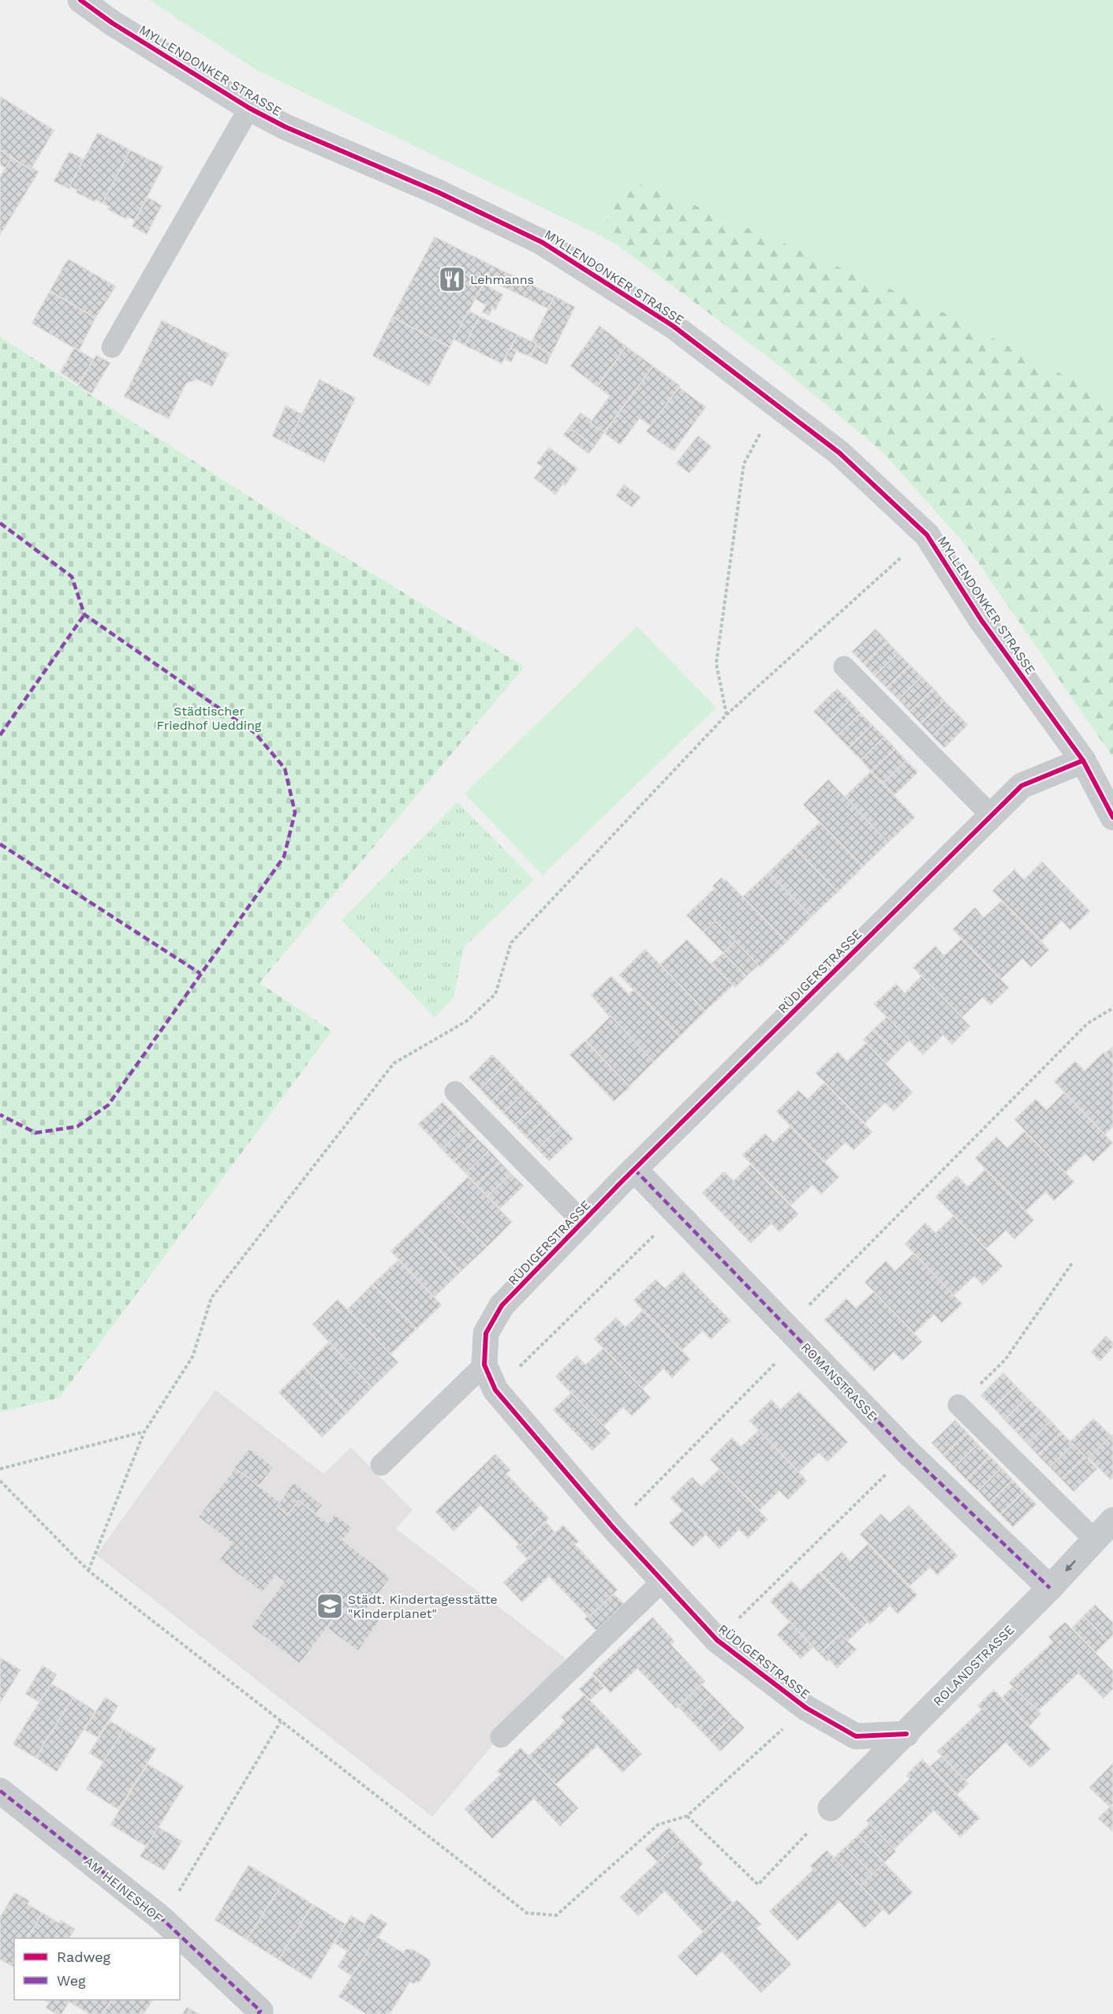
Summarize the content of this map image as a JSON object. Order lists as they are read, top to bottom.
{
  "streets": {
    "street": [
      "MYLLENDONKER STRASSE",
      "RÜDIGERSTRASSE",
      "ROMANSTRASSE",
      "ROLANDSTRASSE",
      "AM HEINESHOF"
    ]
  },
  "crossings": [
    ["MYLLENDONKER STRASSE", "RÜDIGERSTRASSE"],
    ["RÜDIGERSTRASSE", "ROMANSTRASSE"],
    ["RÜDIGERSTRASSE", "ROLANDSTRASSE"],
    ["ROMANSTRASSE", "ROLANDSTRASSE"]
  ],
  "parks": ["Städtischer Friedhof Uedding"],
  "places": {
    "restaurant": ["Lehmanns"],
    "school or university": ["Städt. Kindertagesstätte \"Kinderplanet\""]
  },
  "legend": ["Radweg", "Weg"]
}
